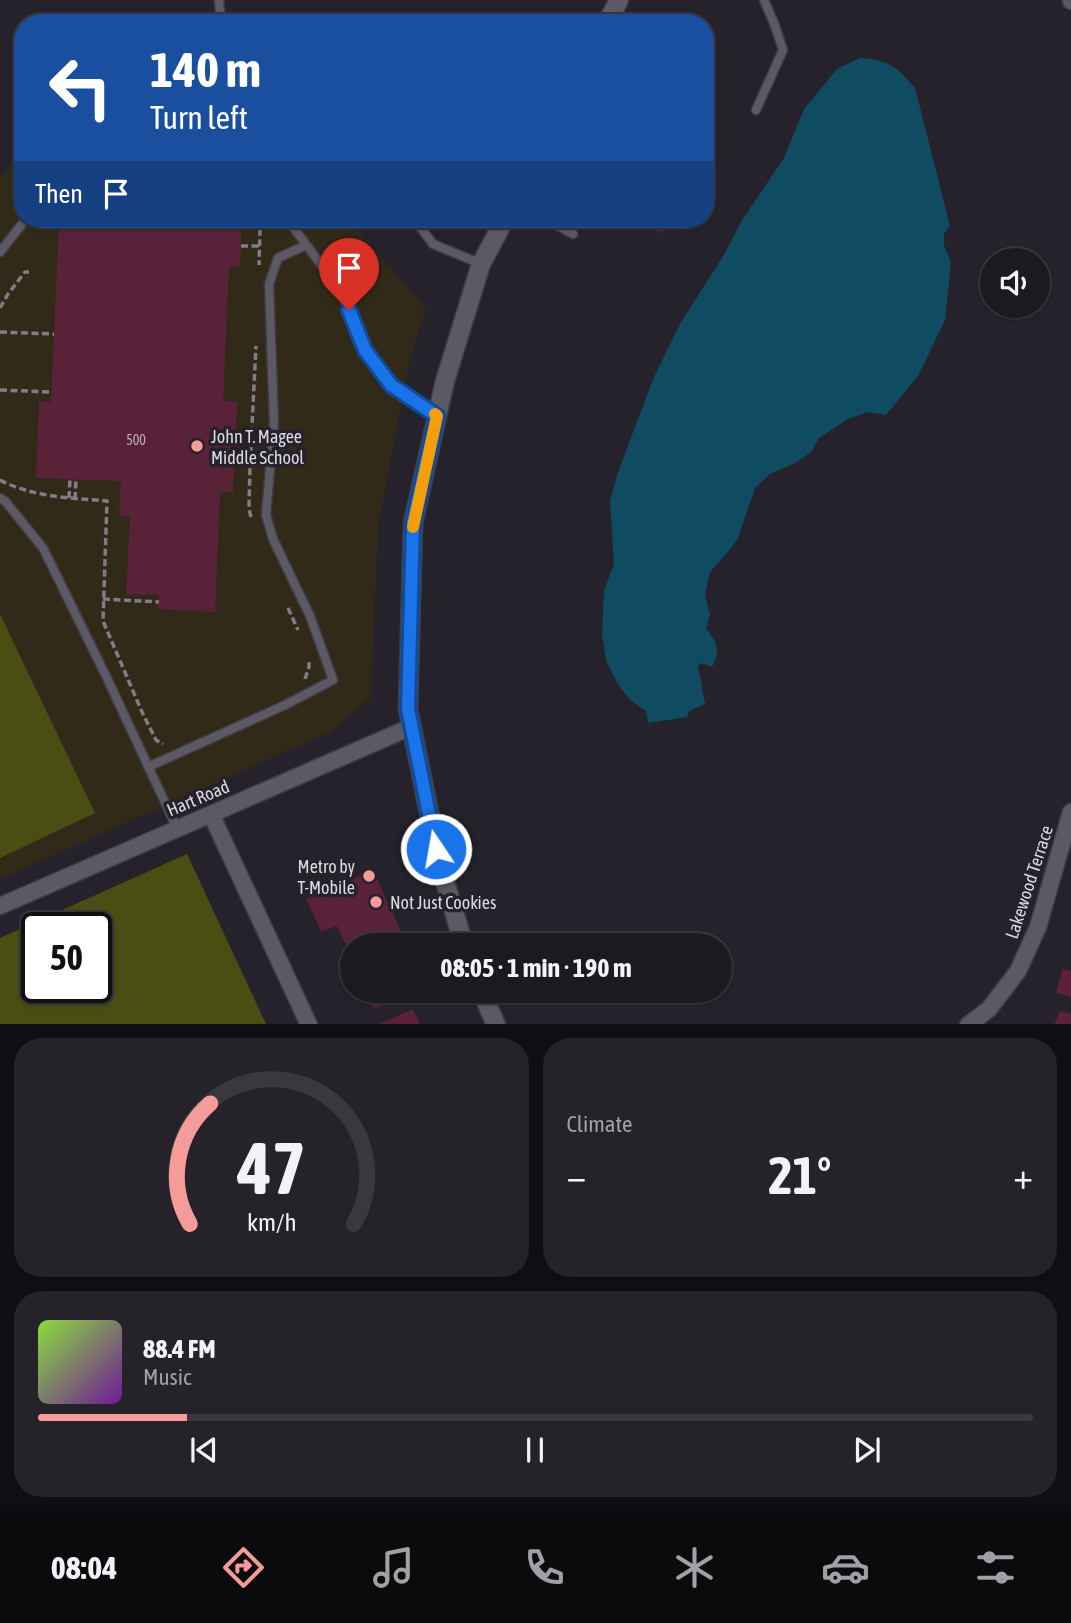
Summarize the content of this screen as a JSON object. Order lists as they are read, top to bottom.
{
  "streets": {
    "street": ["Hart Road", "Lakewood Terrace"]
  },
  "places": ["John T. Magee Middle School", "Metro by T-Mobile", "Not Just Cookies"],
  "house_numbers": ["500"],
  "page": {
    "turn": ["140 m", "Turn left"],
    "then": "Then",
    "limit": "50",
    "trip": "08:05 · 1 min · 190 m",
    "tile": "Climate",
    "heat": ["−", "21°", "+"],
    "song": ["88.4 FM", "Music"],
    "tabs": "08:04",
    "gauge": ["47", "km/h"]
  }
}
